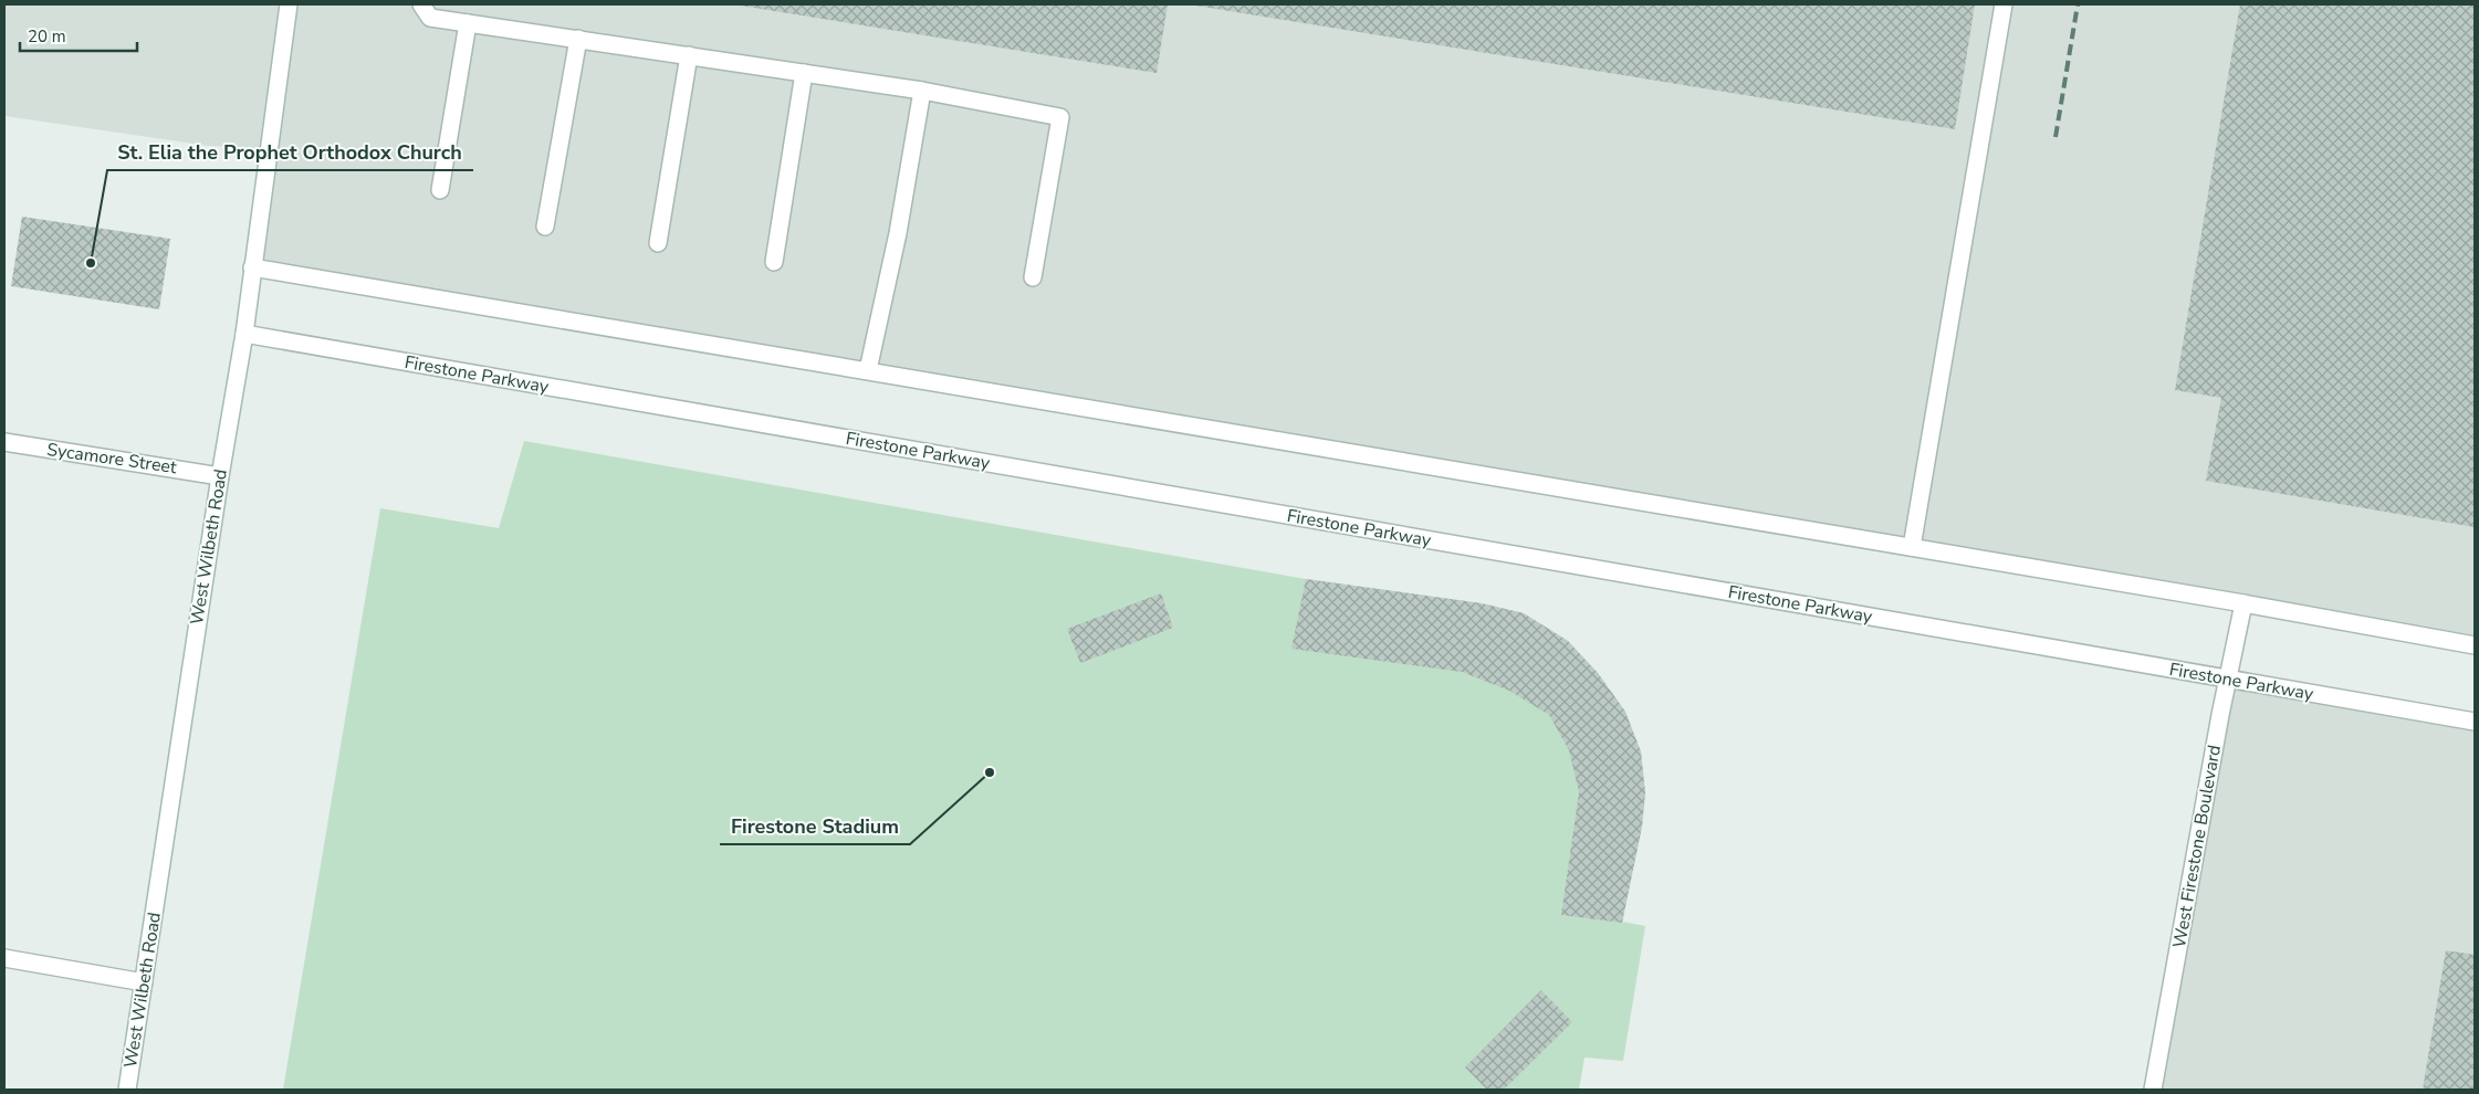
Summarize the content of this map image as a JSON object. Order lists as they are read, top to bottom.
{
  "streets": {
    "street": [
      "Firestone Parkway",
      "Sycamore Street",
      "West Wilbeth Road",
      "West Firestone Boulevard"
    ]
  },
  "crossings": [
    ["Firestone Parkway", "West Wilbeth Road"],
    ["Firestone Parkway", "West Firestone Boulevard"],
    ["Sycamore Street", "West Wilbeth Road"]
  ],
  "places": ["St. Elia the Prophet Orthodox Church", "Firestone Stadium"],
  "scale_bar": "20 m"
}
